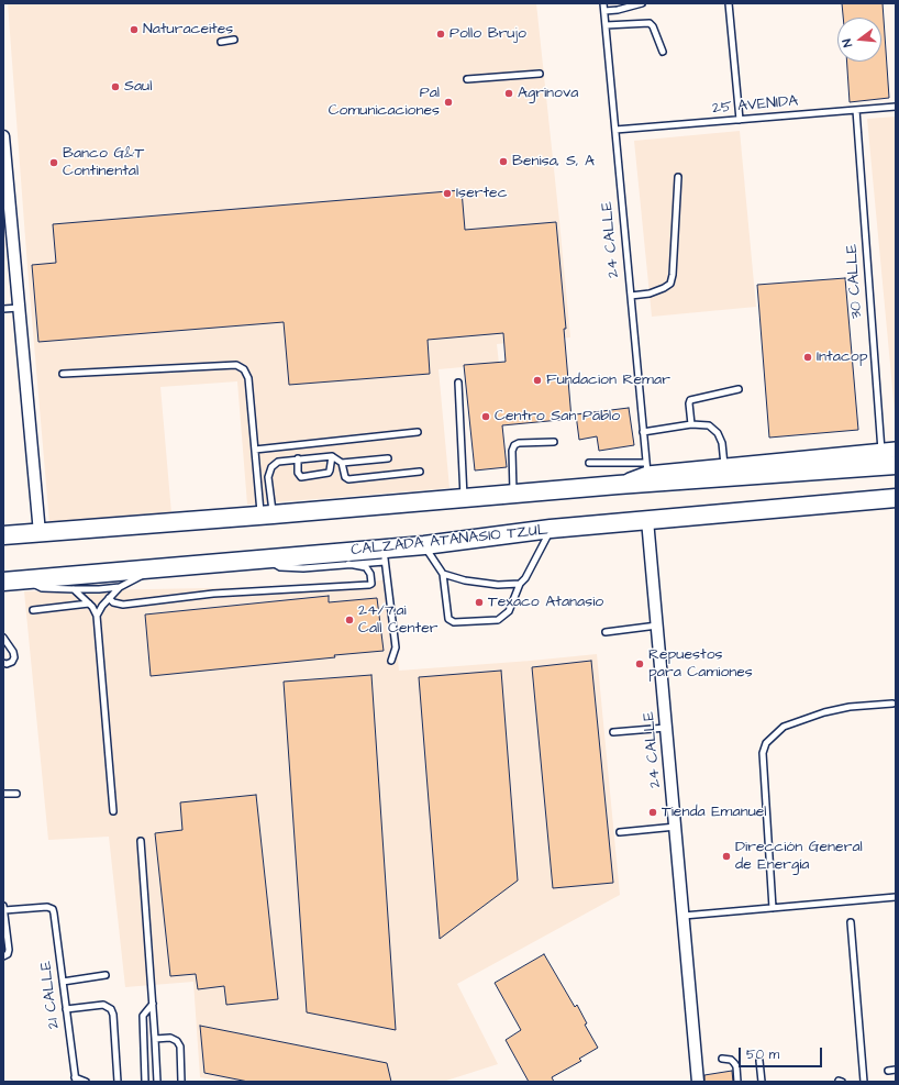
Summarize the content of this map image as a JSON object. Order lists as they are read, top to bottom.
{
  "streets": {
    "main road": ["CALZADA ATANASIO TZUL"],
    "street": ["24 CALLE"],
    "lane": ["25 AVENIDA", "30 CALLE", "21 CALLE"]
  },
  "crossings": [
    ["25 AVENIDA", "24 CALLE"],
    ["25 AVENIDA", "30 CALLE"],
    ["24 CALLE", "CALZADA ATANASIO TZUL"]
  ],
  "places": [
    "Naturaceites",
    "Pollo Brujo",
    "Saul",
    "Agrinova",
    "Pal Comunicaciones",
    "Benisa, S, A",
    "Banco G&T Continental",
    "Isertec",
    "Intacop",
    "Fundacion Remar",
    "Centro San Pablo",
    "Texaco Atanasio",
    "24/7.ai Call Center",
    "Repuestos para Camiones",
    "Tienda Emanuel",
    "Dirección General de Energía"
  ],
  "scale_bar": "50 m",
  "north": "left"
}
